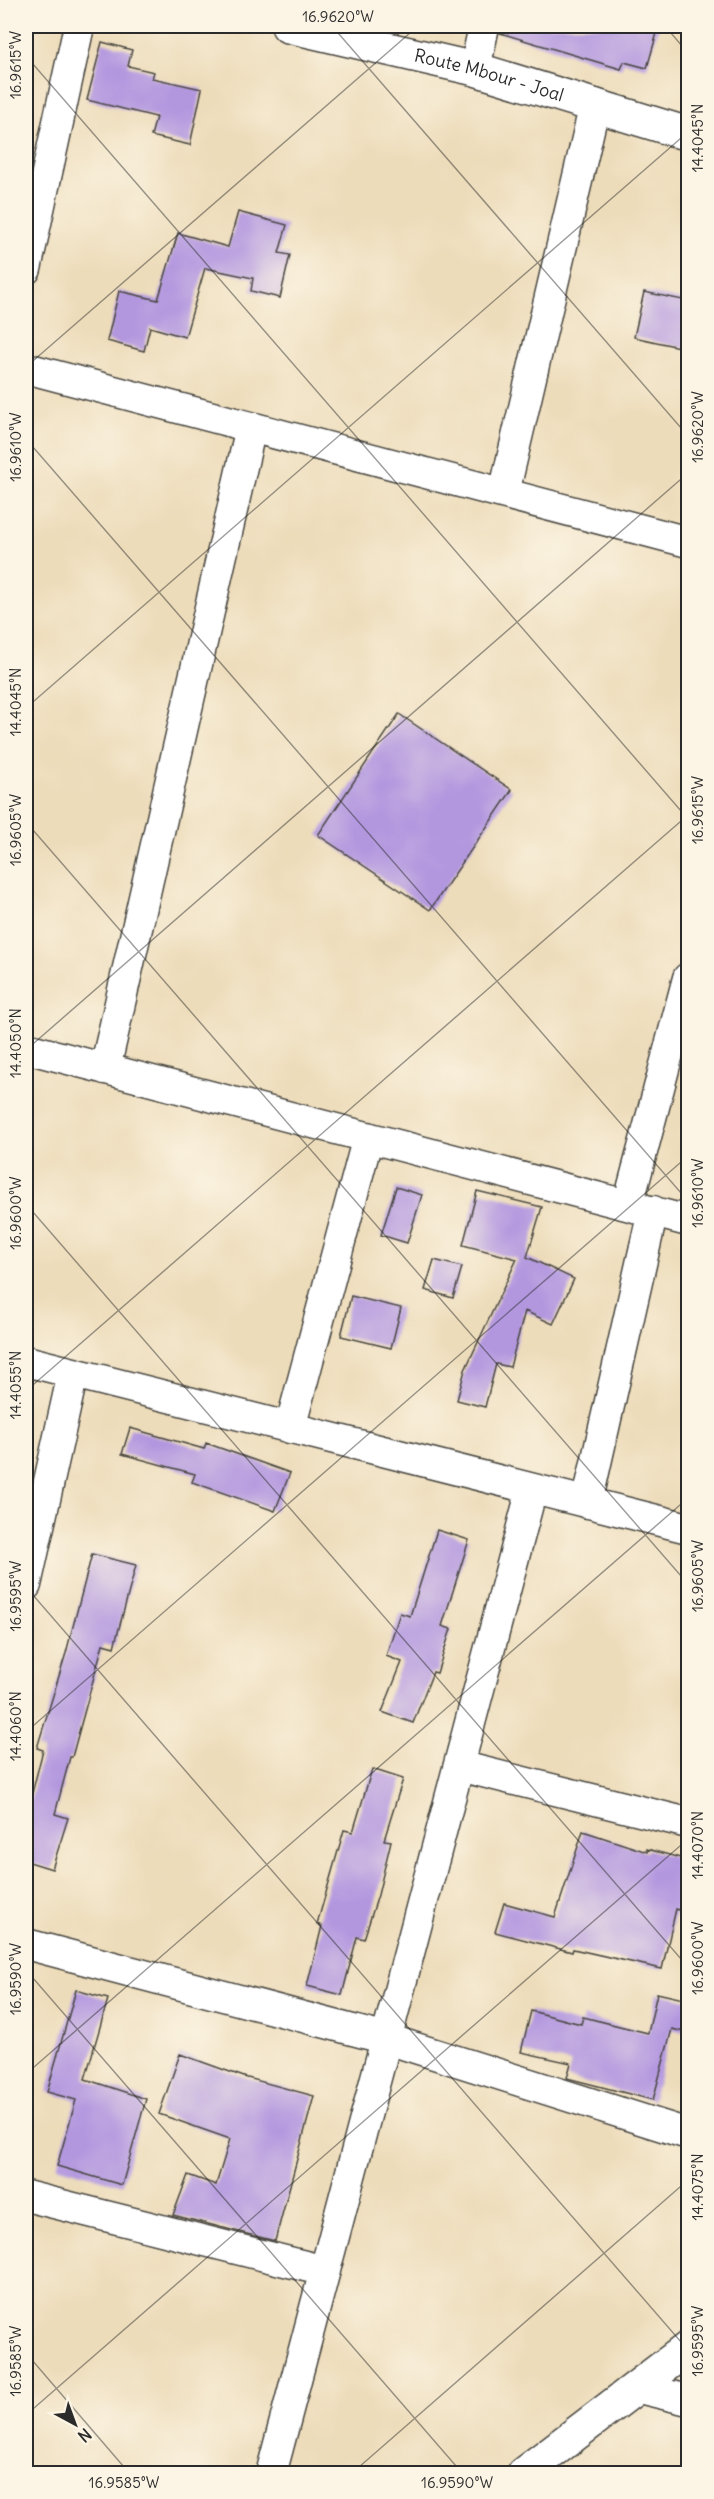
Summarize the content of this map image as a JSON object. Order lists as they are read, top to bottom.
{
  "streets": {
    "main road": ["Route Mbour - Joal"]
  },
  "north": "bottom right",
  "coordinates": [
    "16.9620°W",
    "16.9615°W",
    "14.4045°N",
    "16.9610°W",
    "16.9605°W",
    "14.4050°N",
    "16.9600°W",
    "14.4055°N",
    "16.9595°W",
    "14.4060°N",
    "14.4070°N",
    "16.9590°W",
    "14.4075°N",
    "16.9585°W"
  ]
}
